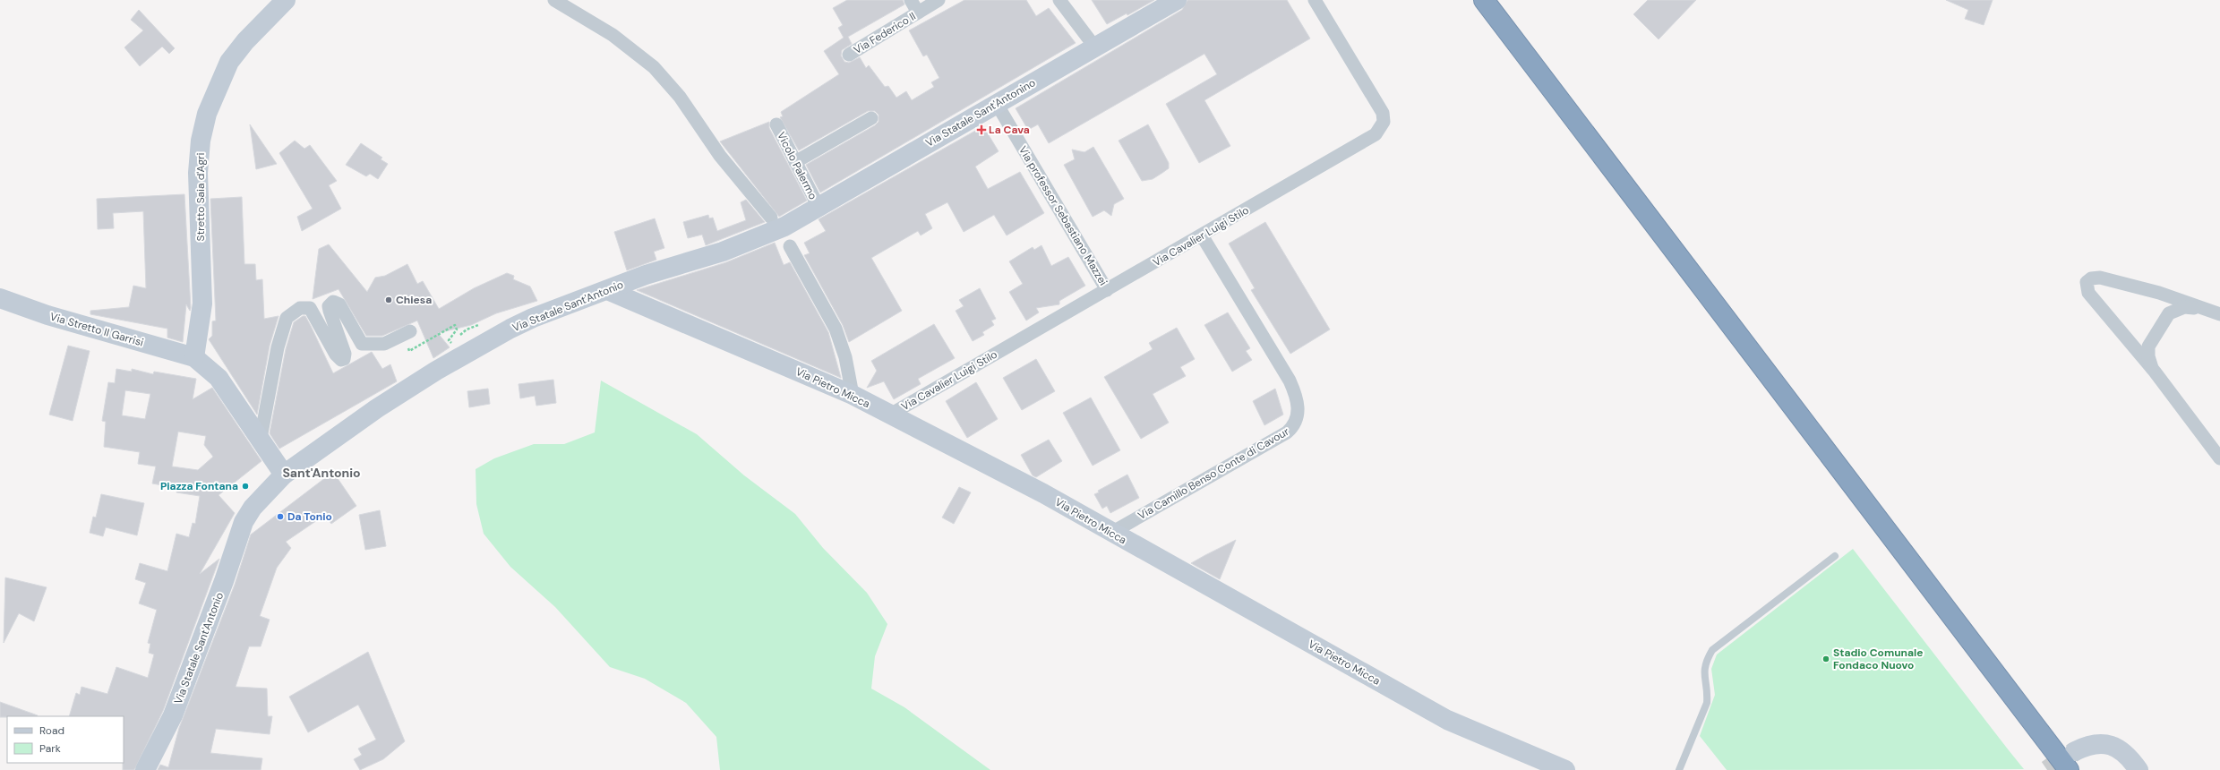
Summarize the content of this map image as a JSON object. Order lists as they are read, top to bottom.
{
  "streets": {
    "street": [
      "Via Federico II",
      "Via Statale Sant'Antonino",
      "Vicolo Palermo",
      "Stretto Saia d'Agri",
      "Via professor Sebastiano Mazzei",
      "Via Cavalier Luigi Stilo",
      "Via Statale Sant'Antonio",
      "Via Stretto II Garrisi",
      "Via Pietro Micca",
      "Via Camillo Benso Conte di Cavour"
    ]
  },
  "crossings": [
    ["Via Statale Sant'Antonino", "Vicolo Palermo"],
    ["Via Statale Sant'Antonino", "Via professor Sebastiano Mazzei"],
    ["Via Statale Sant'Antonino", "Via Statale Sant'Antonio"],
    ["Stretto Saia d'Agri", "Via Stretto II Garrisi"],
    ["Via professor Sebastiano Mazzei", "Via Cavalier Luigi Stilo"],
    ["Via Cavalier Luigi Stilo", "Via Pietro Micca"],
    ["Via Cavalier Luigi Stilo", "Via Camillo Benso Conte di Cavour"],
    ["Via Statale Sant'Antonio", "Via Pietro Micca"],
    ["Via Pietro Micca", "Via Camillo Benso Conte di Cavour"]
  ],
  "districts": ["Sant'Antonio"],
  "places": {
    "health": ["La Cava"],
    "other": [
      "Chiesa",
      "Piazza Fontana",
      "Da Tonio",
      "Stadio Comunale Fondaco Nuovo"
    ]
  },
  "legend": ["Road", "Park"]
}
